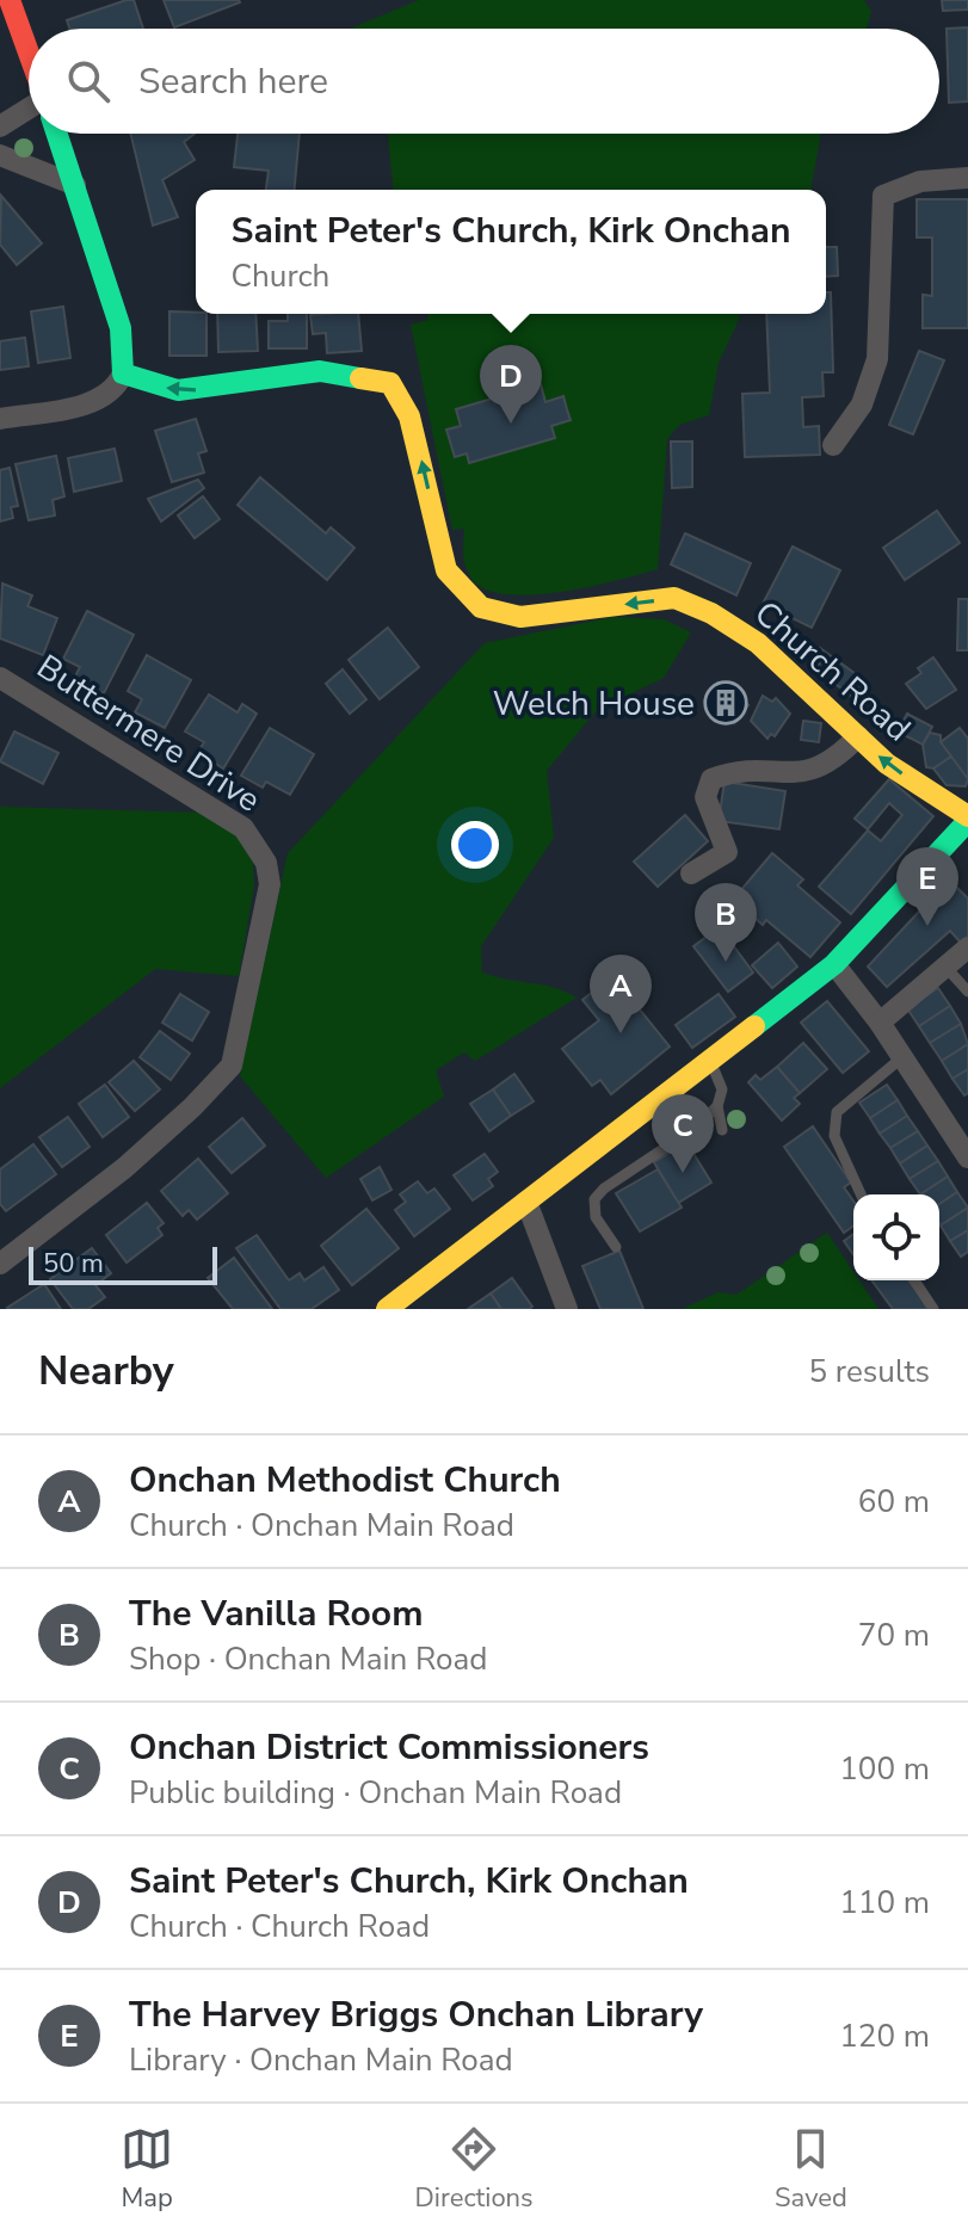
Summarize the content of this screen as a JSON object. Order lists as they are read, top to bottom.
{
  "streets": {
    "main road": ["Church Road"],
    "street": ["Buttermere Drive"]
  },
  "one_way": ["Church Road"],
  "places": {
    "building": ["Welch House"]
  },
  "scale_bar": "50 m",
  "page": {
    "search": "Search here",
    "popup": ["Saint Peter's Church, Kirk Onchan", "Church"],
    "pins": [
      "D",
      "E",
      "B",
      "A",
      "C"
    ],
    "scale": "50 m",
    "heading": ["Nearby", "5 results"],
    "list": [
      {
        "mark": "A",
        "name": "Onchan Methodist Church",
        "note": "Church · Onchan Main Road",
        "value": "60 m"
      },
      {
        "mark": "B",
        "name": "The Vanilla Room",
        "note": "Shop · Onchan Main Road",
        "value": "70 m"
      },
      {
        "mark": "C",
        "name": "Onchan District Commissioners",
        "note": "Public building · Onchan Main Road",
        "value": "100 m"
      },
      {
        "mark": "D",
        "name": "Saint Peter's Church, Kirk Onchan",
        "note": "Church · Church Road",
        "value": "110 m"
      },
      {
        "mark": "E",
        "name": "The Harvey Briggs Onchan Library",
        "note": "Library · Onchan Main Road",
        "value": "120 m"
      }
    ],
    "nav": ["Map", "Directions", "Saved"]
  }
}
